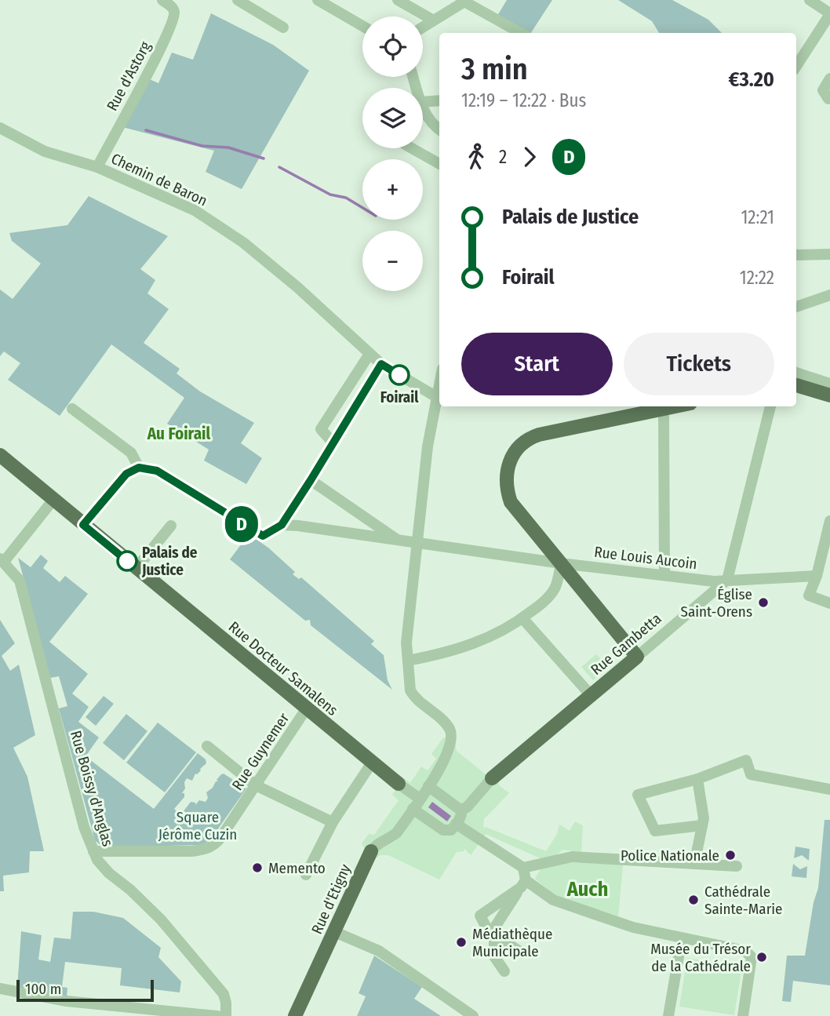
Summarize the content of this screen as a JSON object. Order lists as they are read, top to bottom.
{
  "streets": {
    "main road": ["Rue Gambetta", "Rue Docteur Samalens", "Rue d'Etigny"],
    "street": [
      "Rue d'Astorg",
      "Chemin de Baron",
      "Rue Louis Aucoin",
      "Rue Guynemer",
      "Rue Boissy d'Anglas"
    ]
  },
  "crossings": [
    ["Rue d'Astorg", "Chemin de Baron"],
    ["Rue Louis Aucoin", "Rue Gambetta"],
    ["Rue Docteur Samalens", "Rue Guynemer"],
    ["Rue Docteur Samalens", "Rue d'Etigny"],
    ["Rue Guynemer", "Rue Boissy d'Anglas"]
  ],
  "districts": ["Au Foirail", "Auch"],
  "parks": ["Square Jérôme Cuzin"],
  "places": [
    "Foirail",
    "Palais de Justice",
    "Église Saint-Orens",
    "Police Nationale",
    "Memento",
    "Cathédrale Sainte-Marie",
    "Médiathèque Municipale",
    "Musée du Trésor de la Cathédrale"
  ],
  "lines": ["bus line D"],
  "scale_bar": "100 m",
  "page": {
    "on_map": "D",
    "map_buttons": ["+", "−"],
    "heading": ["3 min", "12:19 – 12:22 · Bus", "€3.20"],
    "legs": ["2", "D"],
    "list": [
      {
        "name": "Palais de Justice",
        "value": "12:21"
      },
      {
        "name": "Foirail",
        "value": "12:22"
      }
    ],
    "buttons": ["Start", "Tickets"],
    "scale": "100 m"
  }
}
